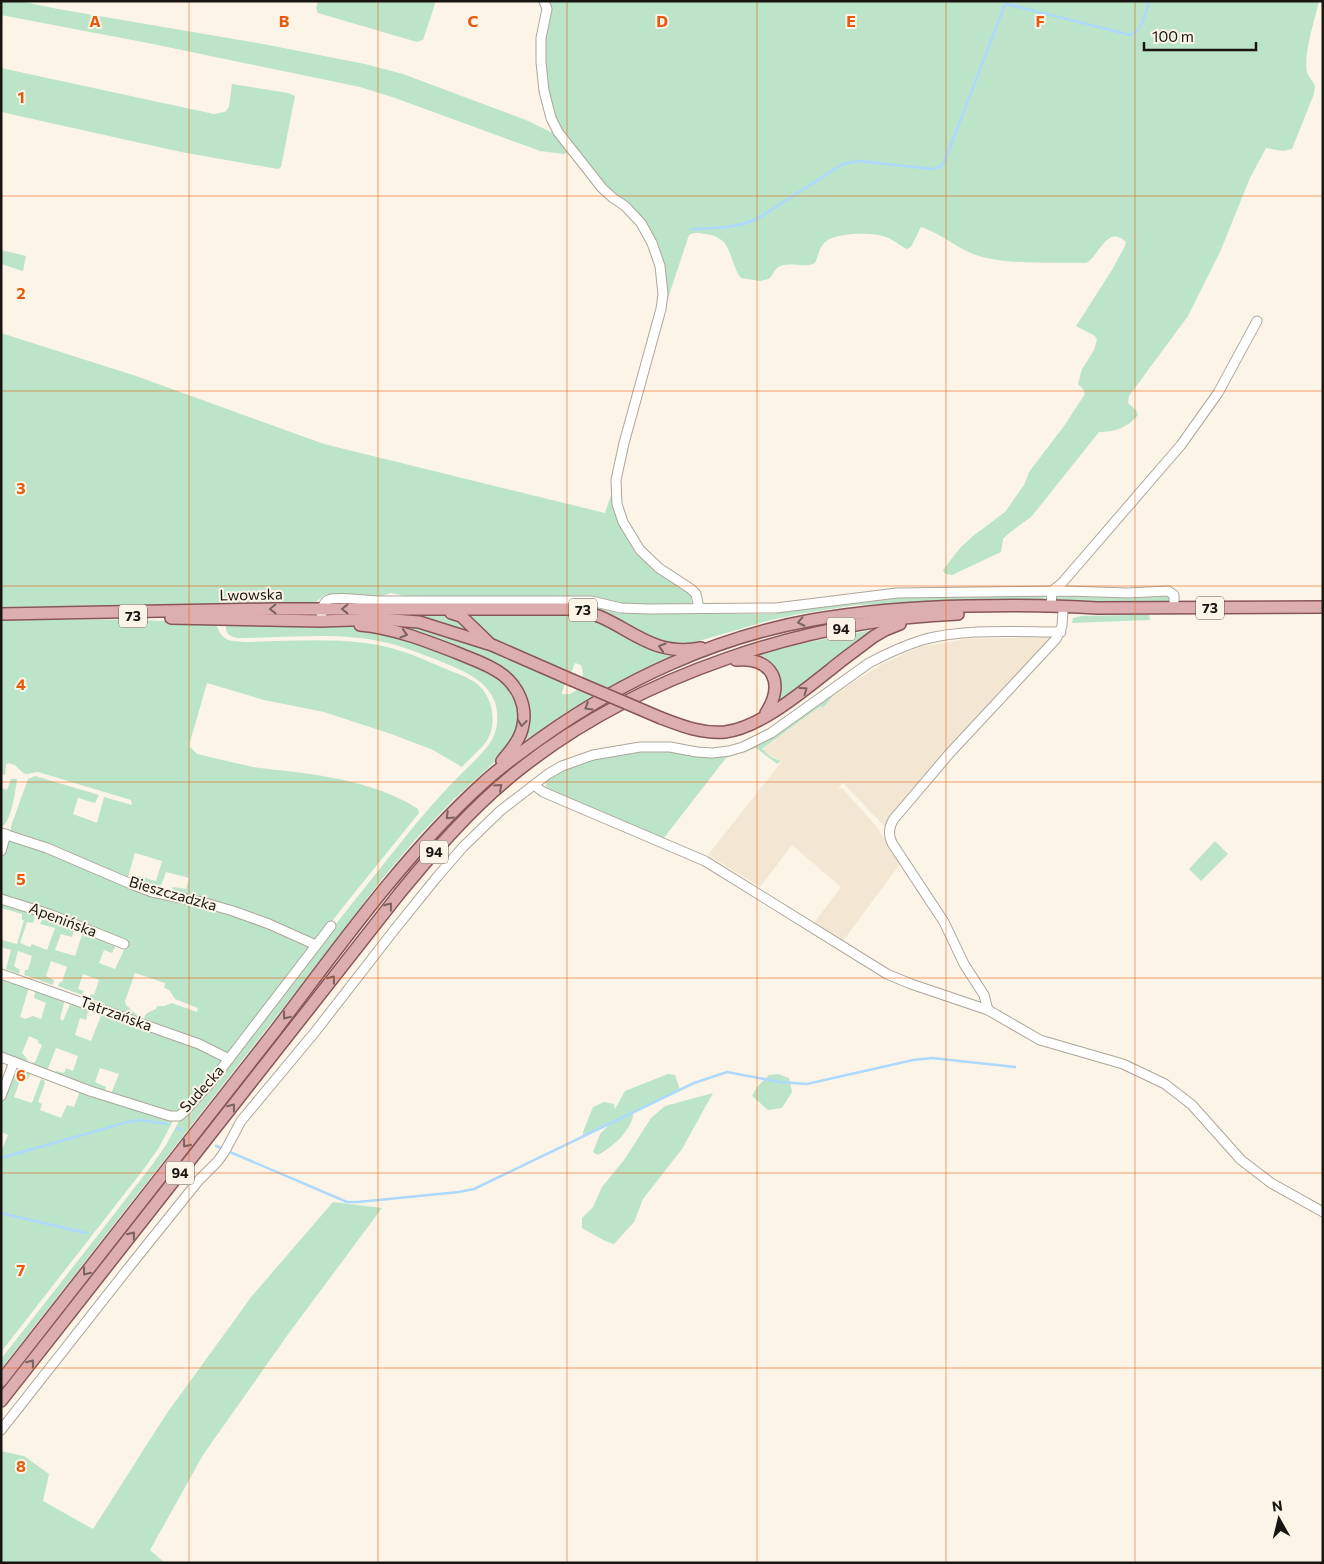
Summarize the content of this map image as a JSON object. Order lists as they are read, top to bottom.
{
  "streets": {
    "main road": ["Lwowska", "73", "94"],
    "street": [
      "Bieszczadzka",
      "Apenińska",
      "Tatrzańska",
      "Sudecka"
    ]
  },
  "crossings": [
    ["Lwowska", "73"],
    ["73", "94"],
    ["Bieszczadzka", "Sudecka"],
    ["Tatrzańska", "Sudecka"]
  ],
  "scale_bar": "100 m",
  "north": "top",
  "grid": {
    "columns": [
      "A",
      "B",
      "C",
      "D",
      "E",
      "F"
    ],
    "rows": [
      "1",
      "2",
      "3",
      "4",
      "5",
      "6",
      "7",
      "8"
    ]
  }
}
